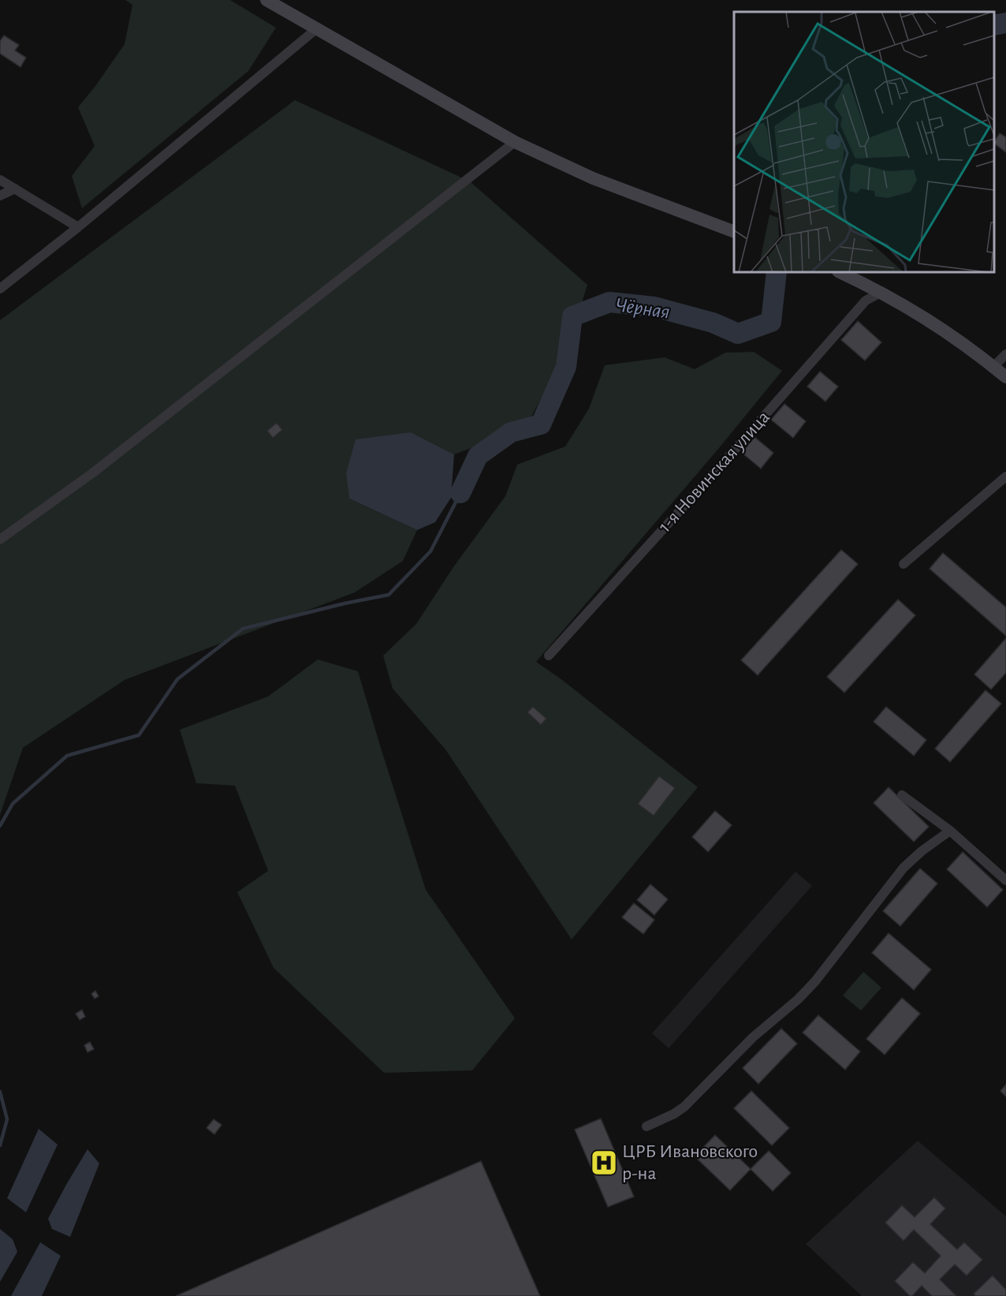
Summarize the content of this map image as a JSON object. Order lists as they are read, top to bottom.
{
  "streets": {
    "street": ["1-я Новинская улица"]
  },
  "water": ["Чёрная"],
  "places": {
    "hospital": ["ЦРБ Ивановского р-на"]
  }
}
